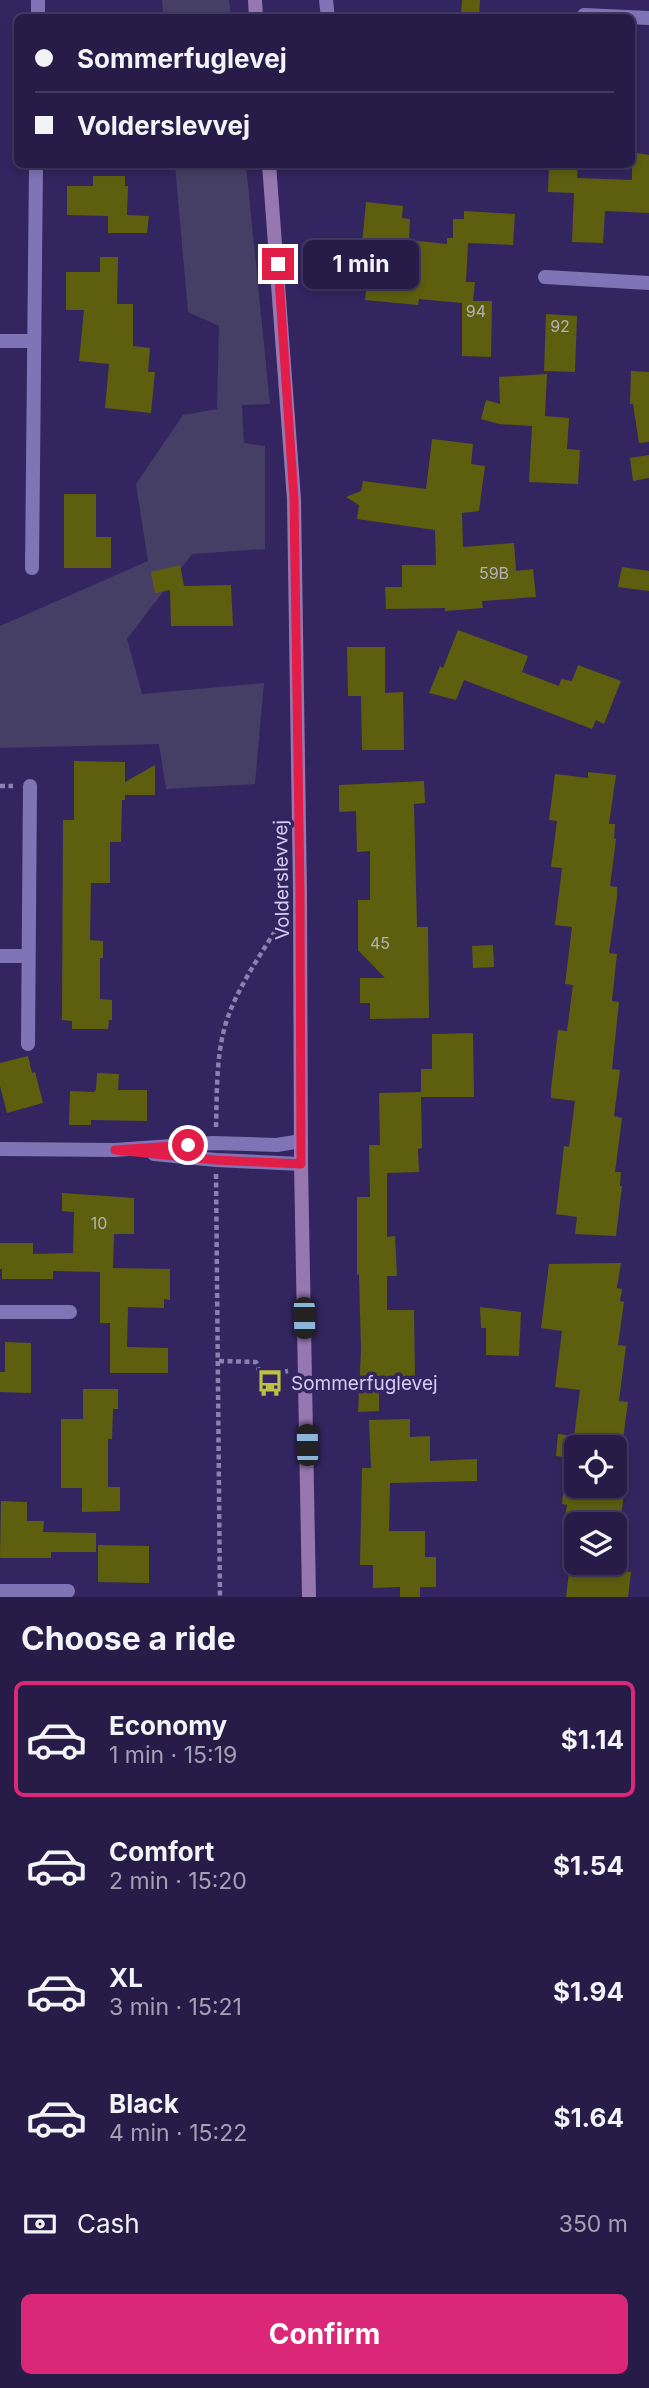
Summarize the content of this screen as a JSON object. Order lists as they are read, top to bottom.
{
  "streets": {
    "street": ["Volderslevvej"]
  },
  "places": {
    "bus stop": ["Sommerfuglevej"]
  },
  "house_numbers": [
    "94",
    "92",
    "59B",
    "45",
    "10"
  ],
  "page": {
    "banner": ["Sommerfuglevej", "Volderslevvej"],
    "bubble": "1 min",
    "heading": "Choose a ride",
    "list": [
      {
        "name": "Economy",
        "note": "1 min · 15:19",
        "value": "$1.14"
      },
      {
        "name": "Comfort",
        "note": "2 min · 15:20",
        "value": "$1.54"
      },
      {
        "name": "XL",
        "note": "3 min · 15:21",
        "value": "$1.94"
      },
      {
        "name": "Black",
        "note": "4 min · 15:22",
        "value": "$1.64"
      }
    ],
    "pay": ["Cash", "350 m"],
    "buttons": "Confirm"
  }
}
